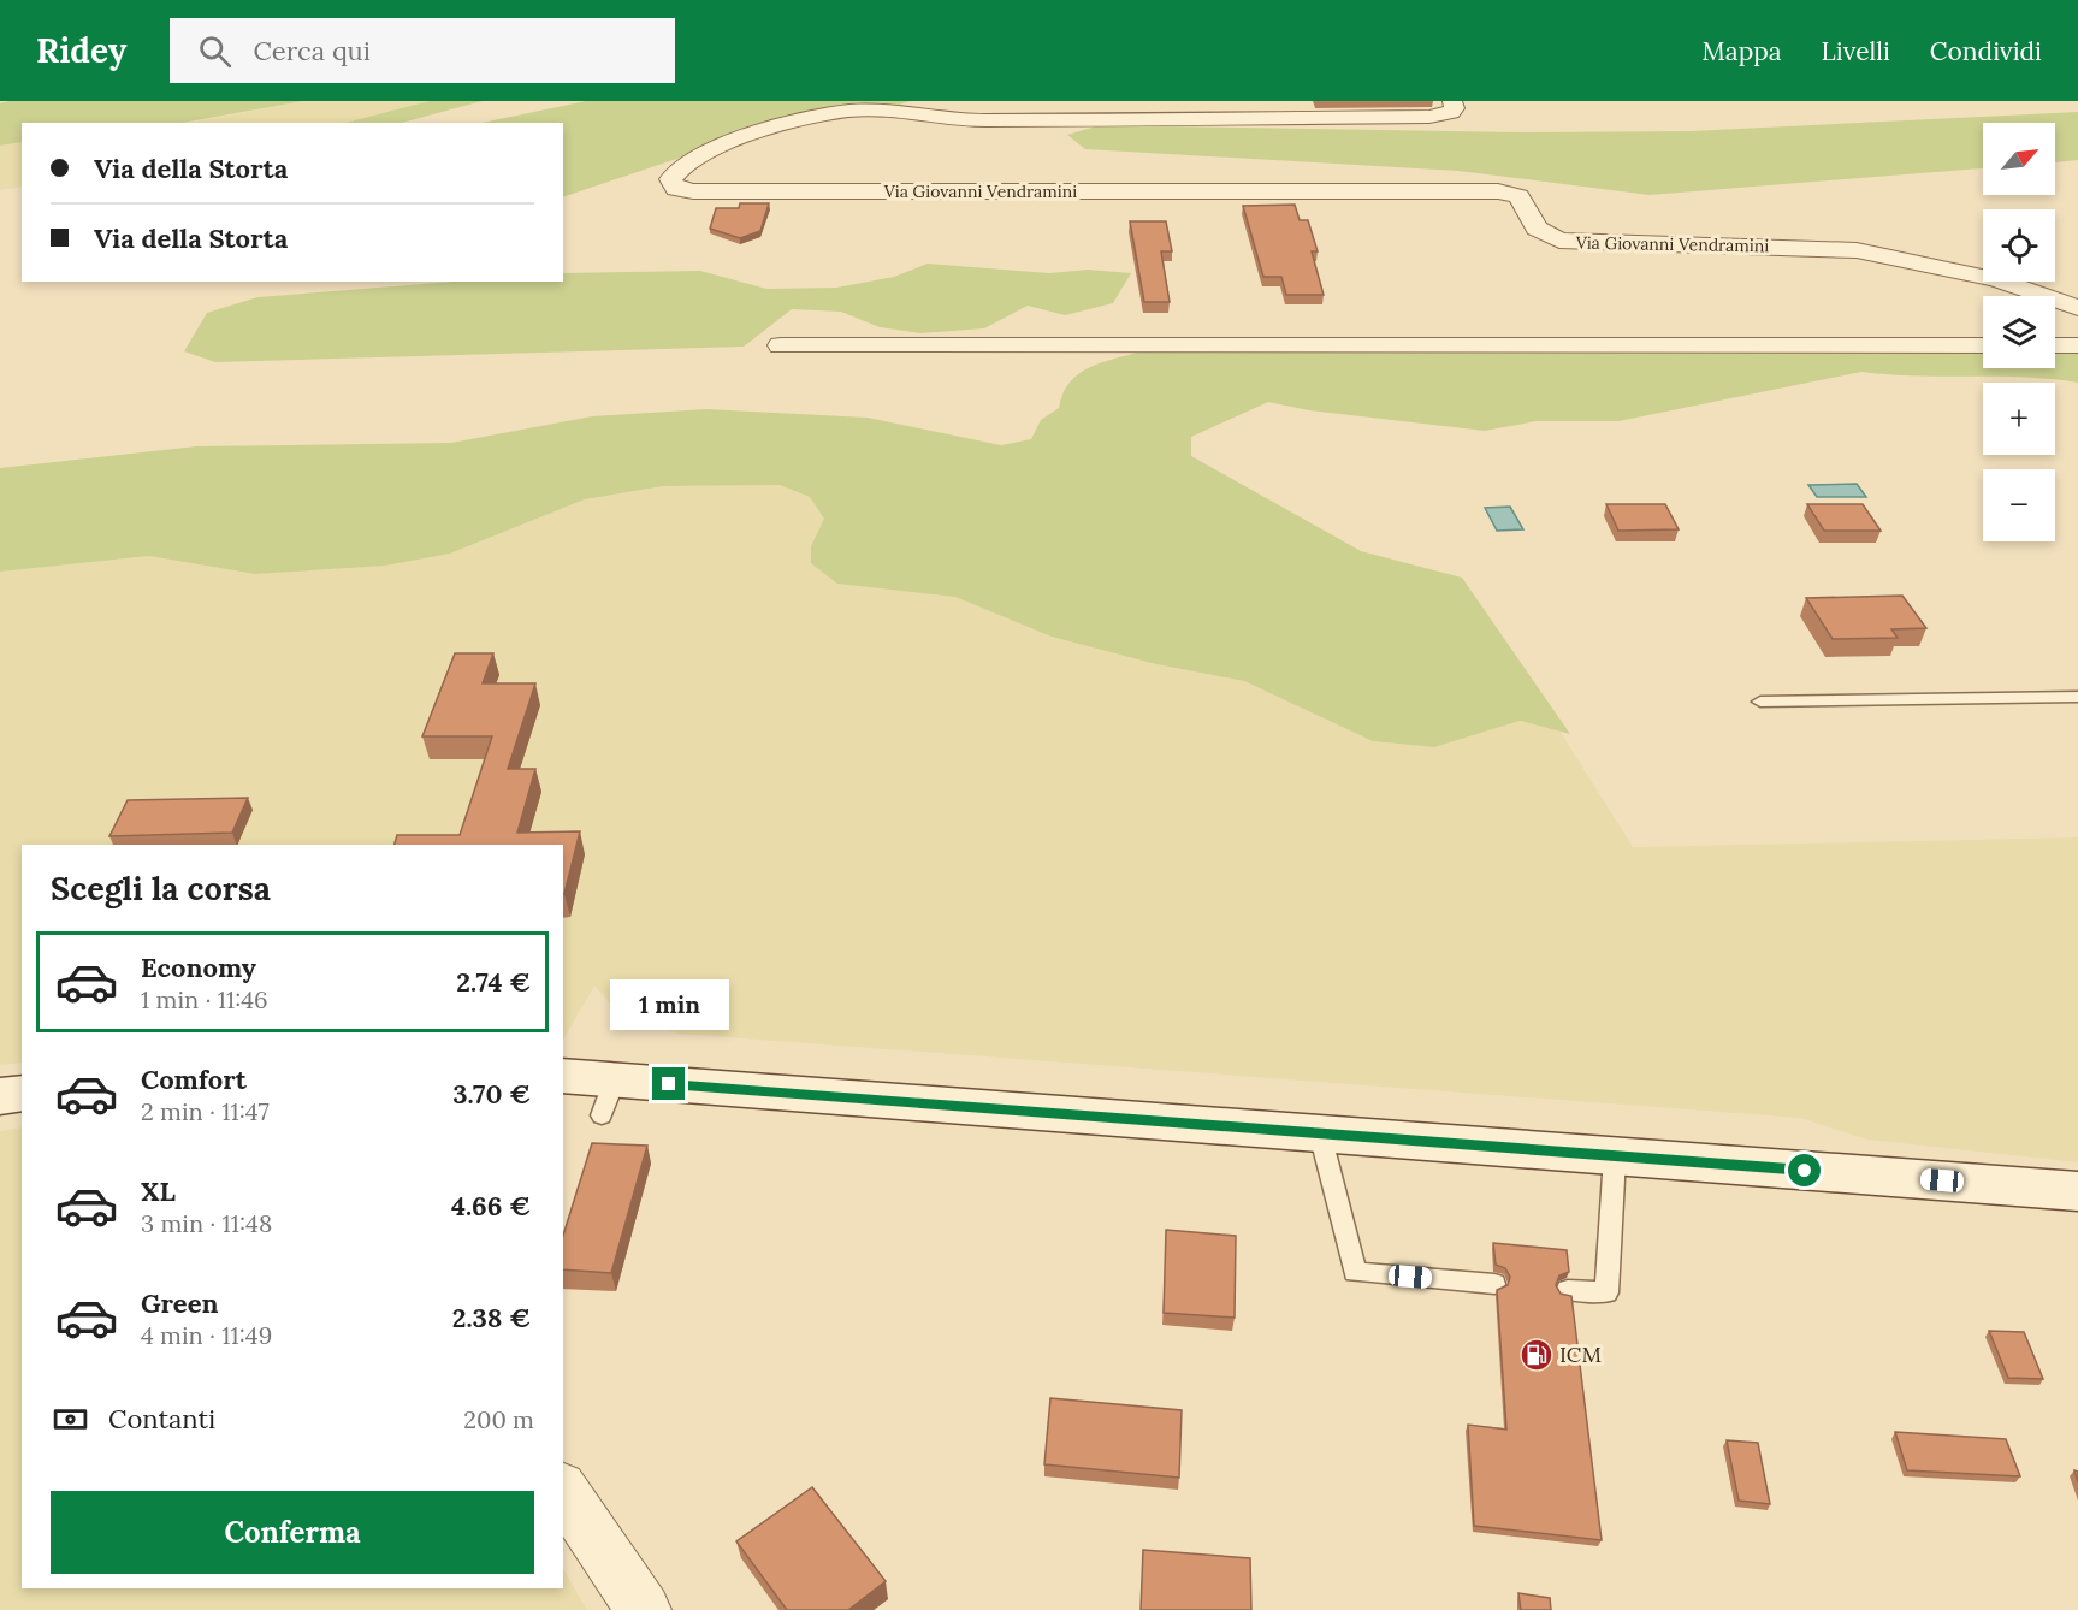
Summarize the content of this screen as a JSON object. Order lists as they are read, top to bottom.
{
  "streets": {
    "street": ["Via Giovanni Vendramini"]
  },
  "places": {
    "fuel station": ["ICM"]
  },
  "north": "top right",
  "page": {
    "header": "Ridey",
    "search": "Cerca qui",
    "nav": ["Mappa", "Livelli", "Condividi"],
    "map_buttons": ["+", "−"],
    "banner": ["Via della Storta", "Via della Storta"],
    "heading": "Scegli la corsa",
    "list": [
      {
        "name": "Economy",
        "note": "1 min · 11:46",
        "value": "2.74 €"
      },
      {
        "name": "Comfort",
        "note": "2 min · 11:47",
        "value": "3.70 €"
      },
      {
        "name": "XL",
        "note": "3 min · 11:48",
        "value": "4.66 €"
      },
      {
        "name": "Green",
        "note": "4 min · 11:49",
        "value": "2.38 €"
      }
    ],
    "bubble": "1 min",
    "pay": ["Contanti", "200 m"],
    "buttons": "Conferma"
  }
}
